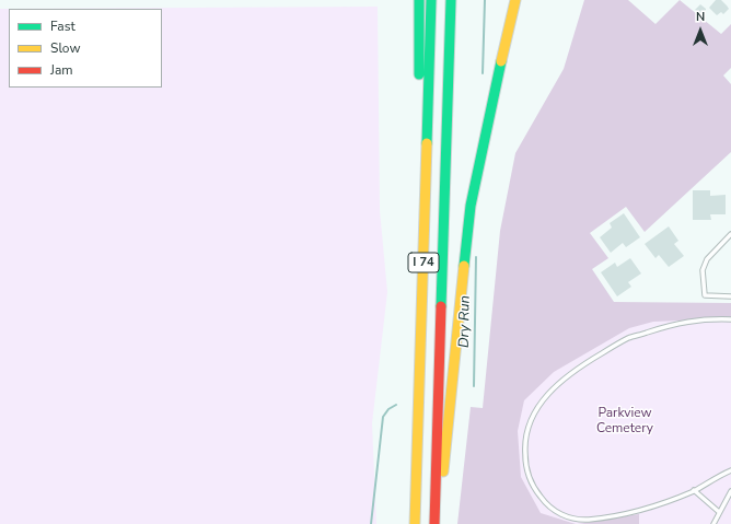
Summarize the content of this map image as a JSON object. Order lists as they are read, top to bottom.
{
  "streets": {
    "highway": ["I 74"]
  },
  "water": ["Dry Run"],
  "parks": ["Parkview Cemetery"],
  "legend": ["Fast", "Slow", "Jam"],
  "north": "top"
}
